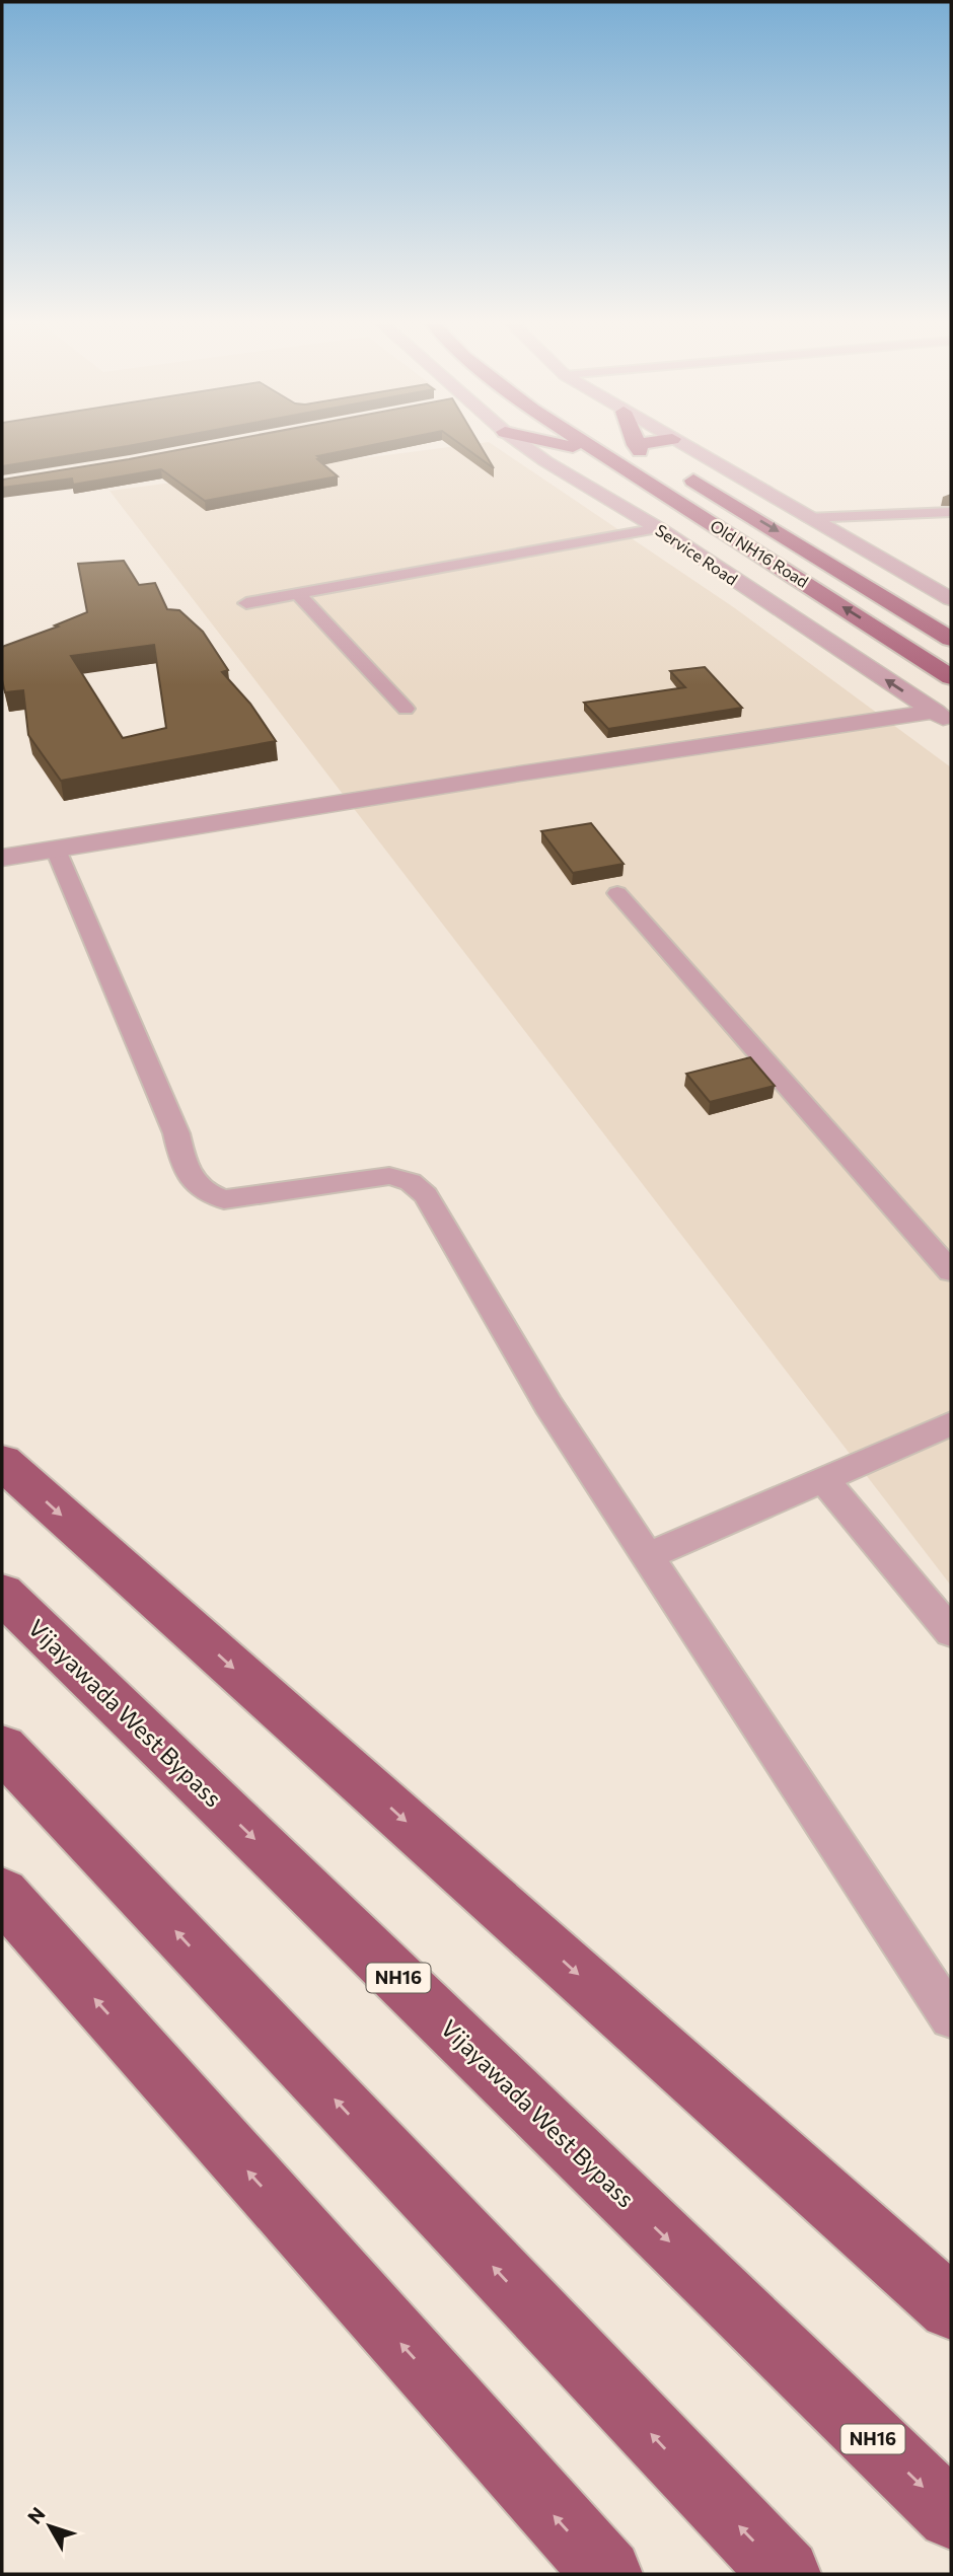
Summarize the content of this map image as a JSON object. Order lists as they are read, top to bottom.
{
  "streets": {
    "highway": ["Vijayawada West Bypass", "NH16"],
    "main road": ["Old NH16 Road"],
    "street": ["Service Road"]
  },
  "north": "top left"
}
